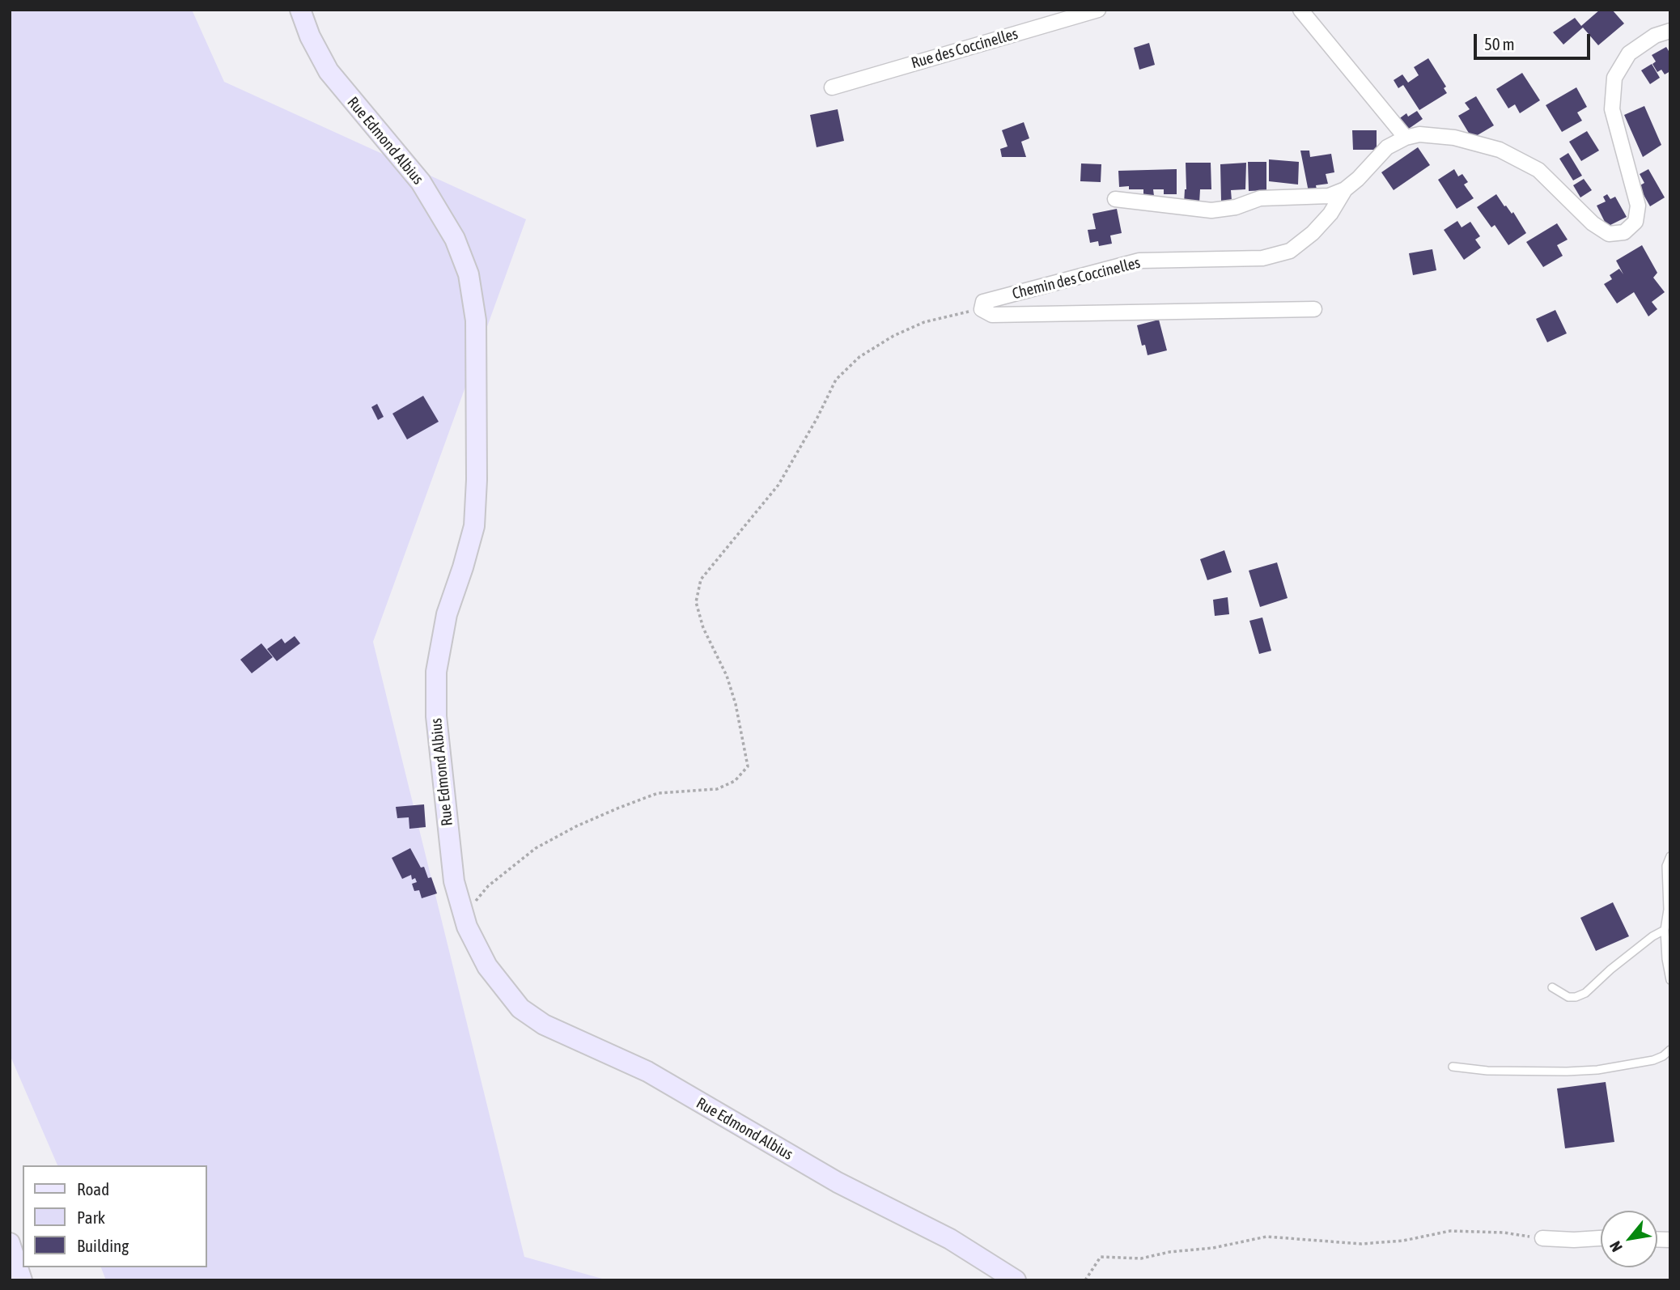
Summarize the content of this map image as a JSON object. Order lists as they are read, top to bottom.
{
  "streets": {
    "main road": ["Rue Edmond Albius"],
    "street": ["Rue des Coccinelles", "Chemin des Coccinelles"]
  },
  "legend": ["Road", "Park", "Building"],
  "scale_bar": "50 m",
  "north": "bottom left"
}
